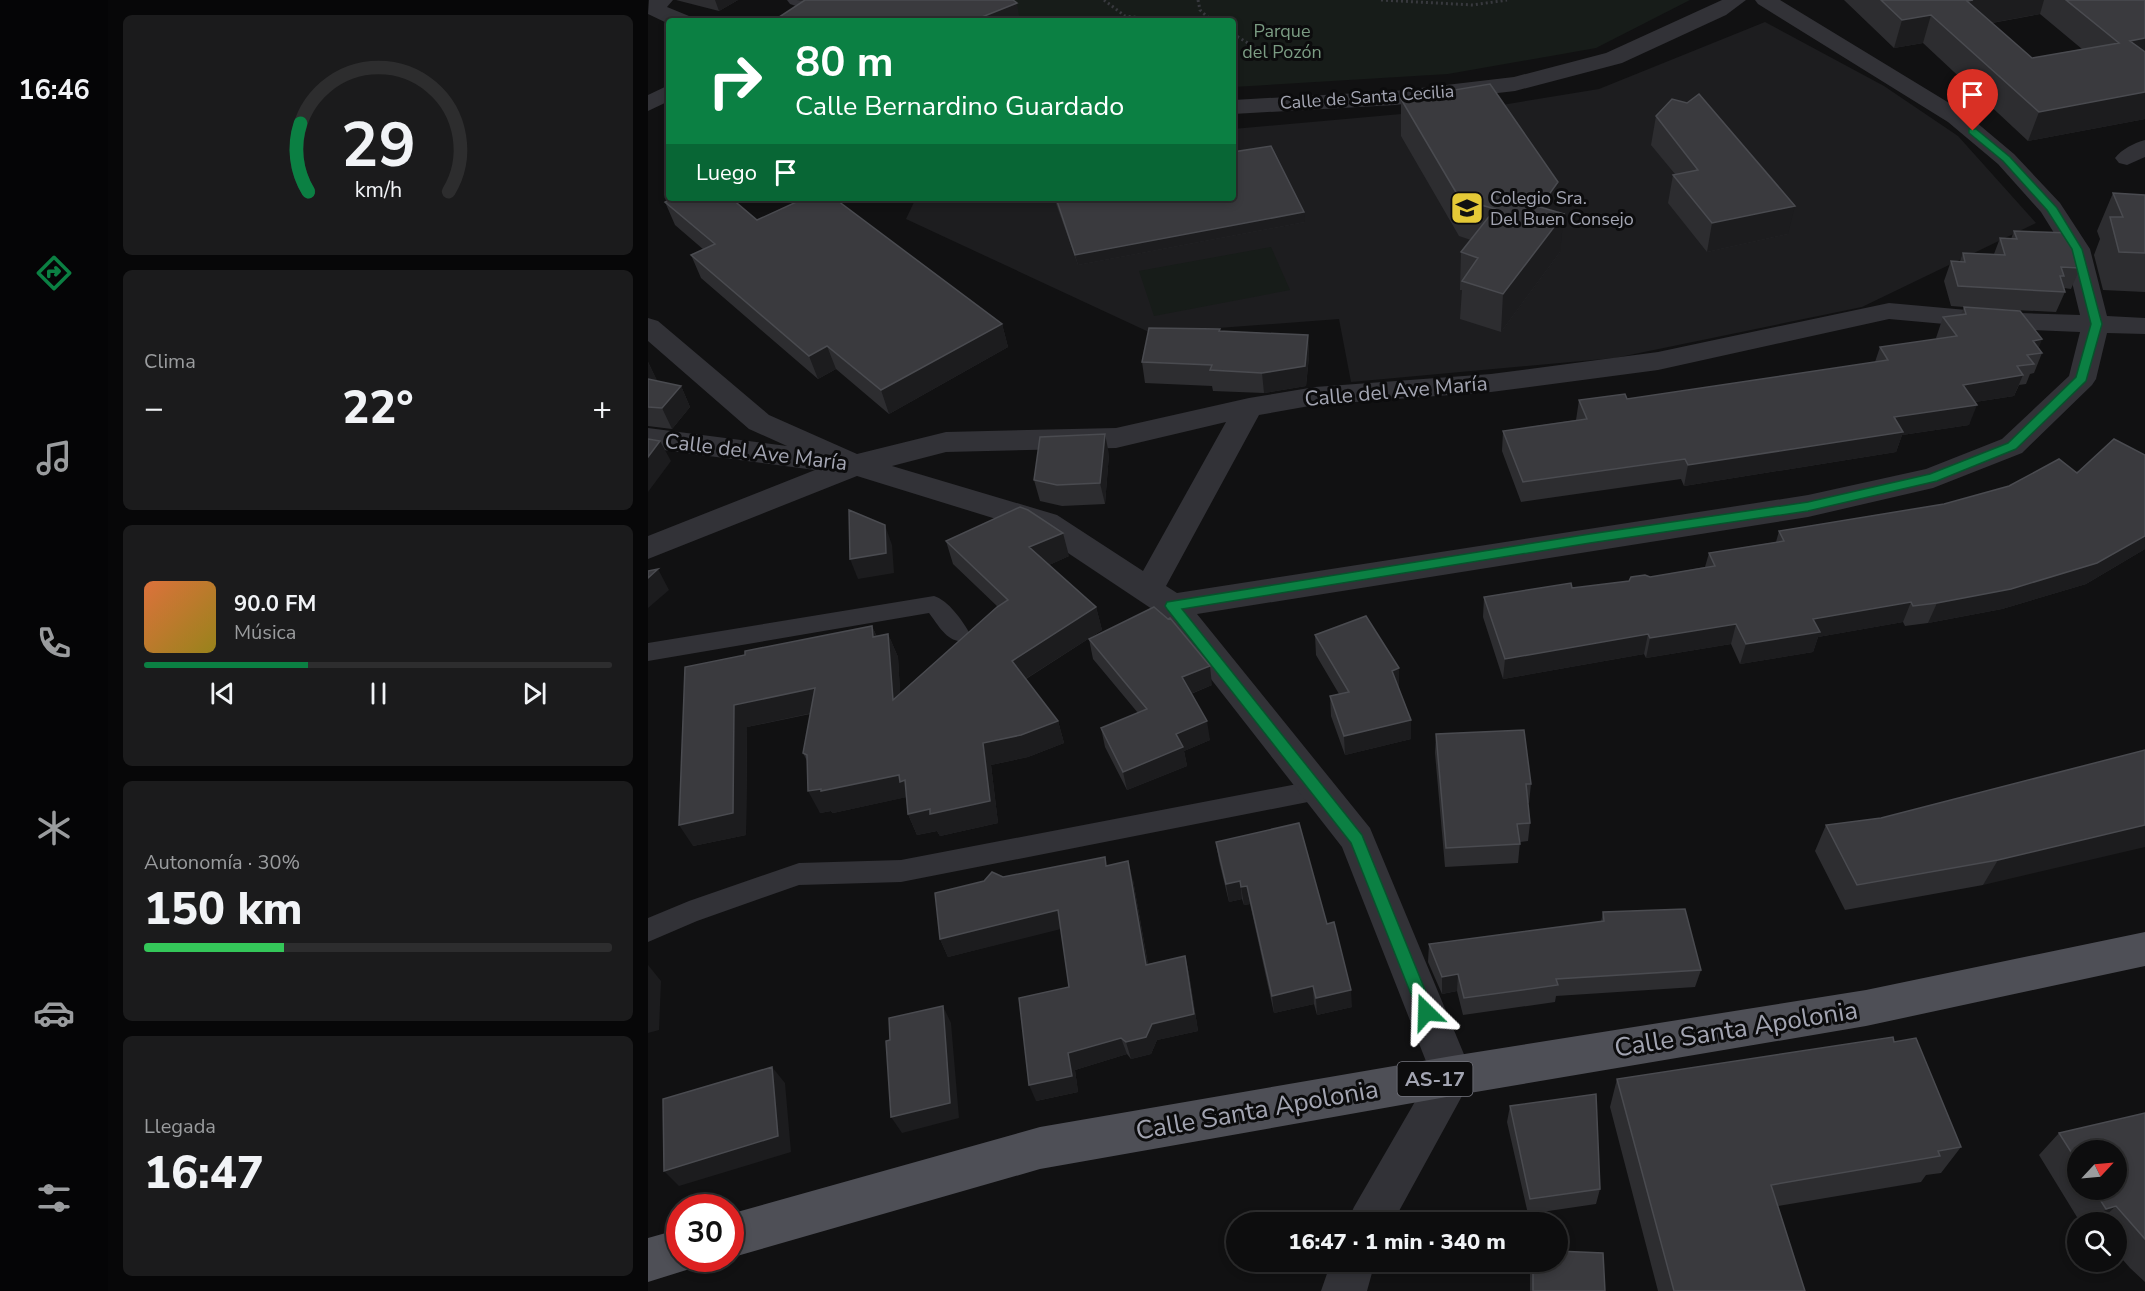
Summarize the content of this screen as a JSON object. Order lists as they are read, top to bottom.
{
  "streets": {
    "main road": ["Calle Santa Apolonia", "AS-17"],
    "street": ["Calle de Santa Cecilia", "Calle del Ave María"]
  },
  "parks": ["Parque del Pozón"],
  "places": {
    "school or university": ["Colegio Sra. Del Buen Consejo"]
  },
  "north": "top right",
  "page": {
    "tabs": "16:46",
    "turn": ["80 m", "Calle Bernardino Guardado"],
    "then": "Luego",
    "tile": [
      "Clima",
      ["Autonomía · 30%", "150 km"],
      ["Llegada", "16:47"]
    ],
    "heat": ["−", "22°", "+"],
    "song": ["90.0 FM", "Música"],
    "limit": "30",
    "trip": "16:47 · 1 min · 340 m",
    "gauge": ["29", "km/h"]
  }
}
